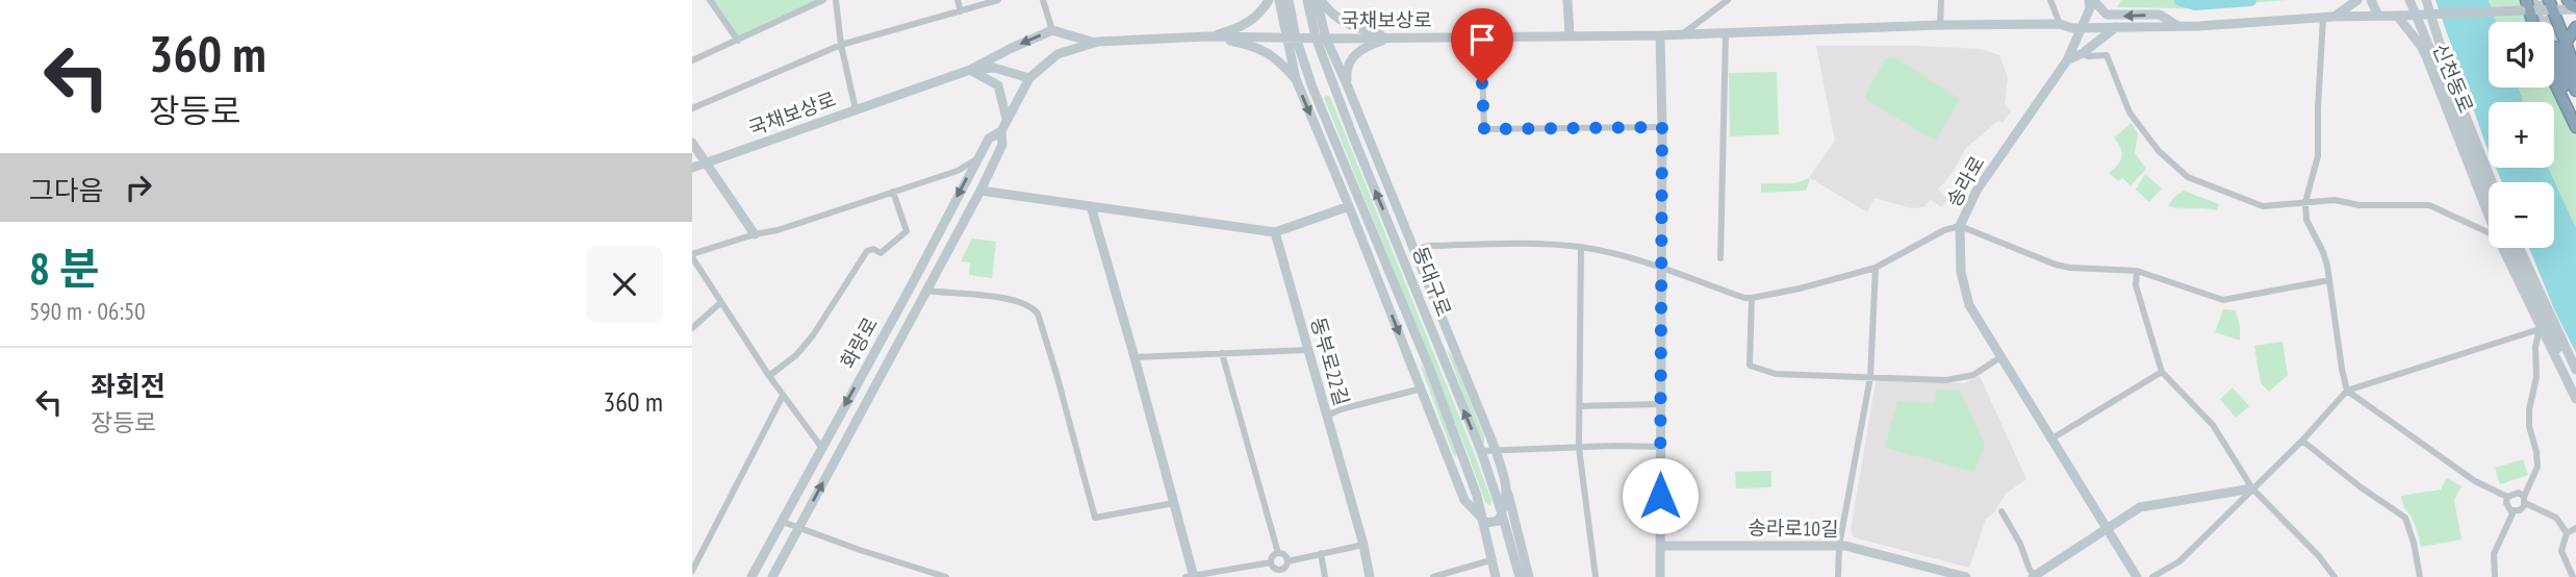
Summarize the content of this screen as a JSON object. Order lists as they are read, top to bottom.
{
  "streets": {
    "main road": [
      "국채보상로",
      "신천동로",
      "송라로",
      "동대구로",
      "화랑로",
      "동부로22길",
      "송라로10길"
    ]
  },
  "crossings": [
    ["국채보상로", "신천동로"],
    ["국채보상로", "송라로"],
    ["국채보상로", "동대구로"],
    ["국채보상로", "화랑로"]
  ],
  "page": {
    "turn": ["360 m", "장등로"],
    "map_buttons": ["+", "−"],
    "then": "그다음",
    "heading": ["8 분", "590 m · 06:50"],
    "list": [
      {
        "name": "좌회전",
        "note": "장등로",
        "value": "360 m"
      }
    ]
  }
}
